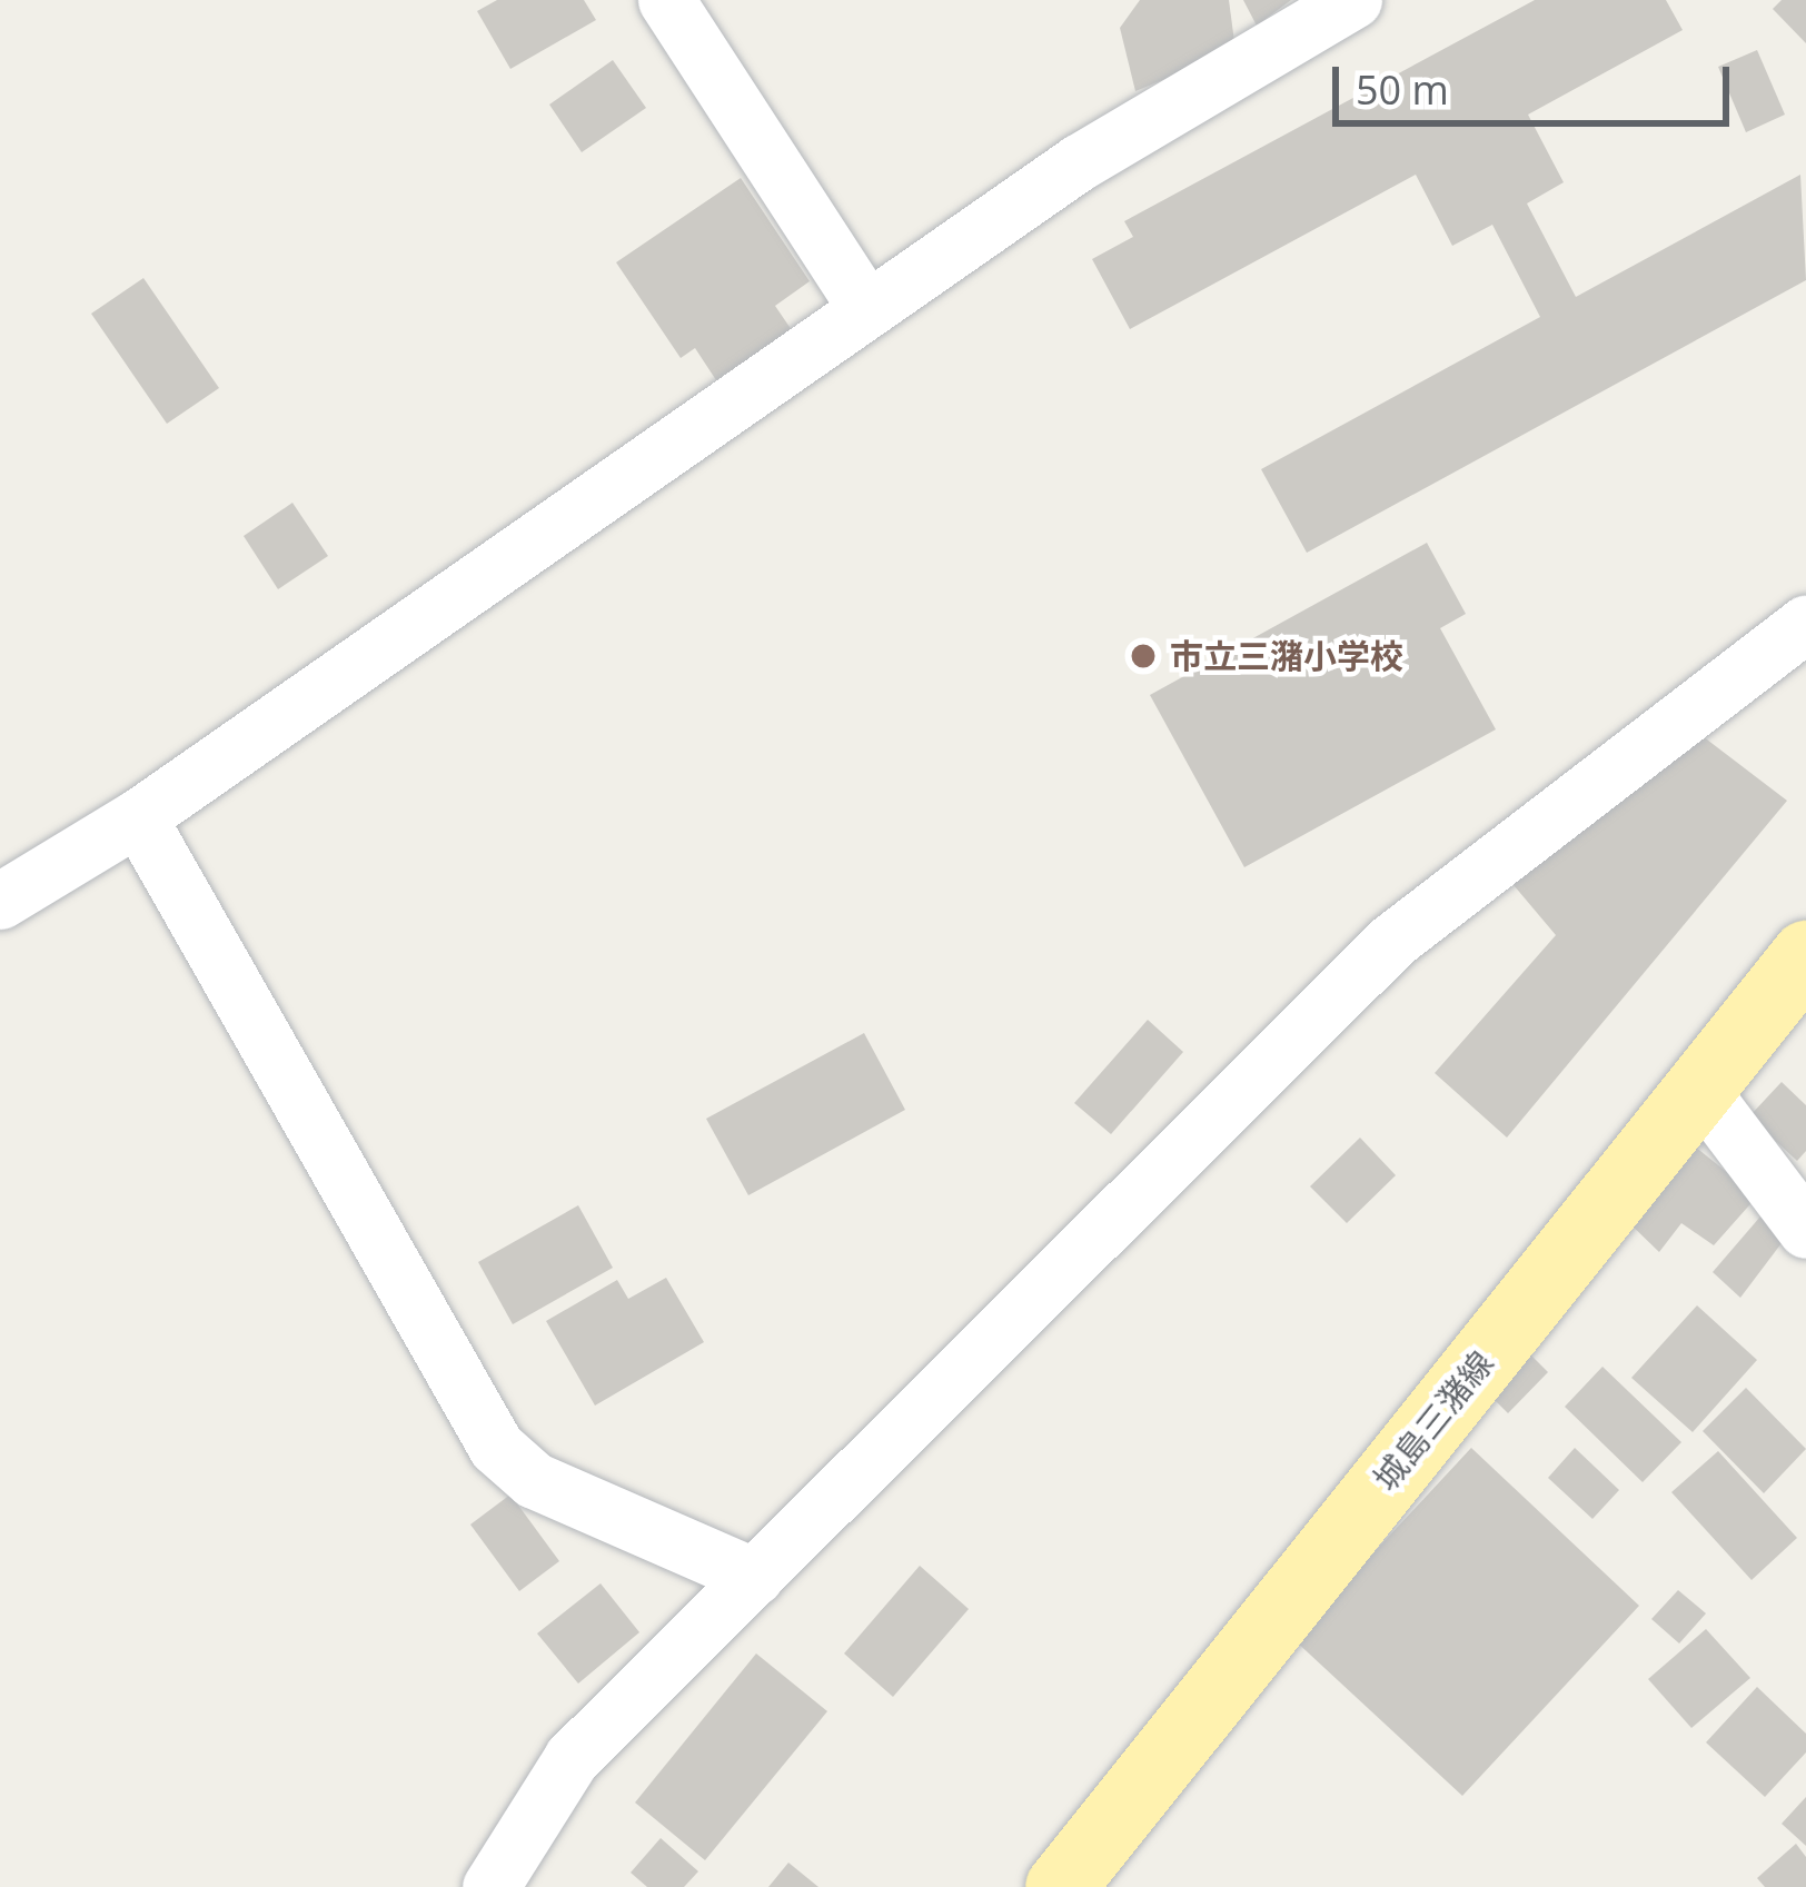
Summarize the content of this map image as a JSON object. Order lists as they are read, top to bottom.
{
  "streets": {
    "main road": ["城島三潴線"]
  },
  "places": ["市立三潴小学校"],
  "scale_bar": "50 m"
}
